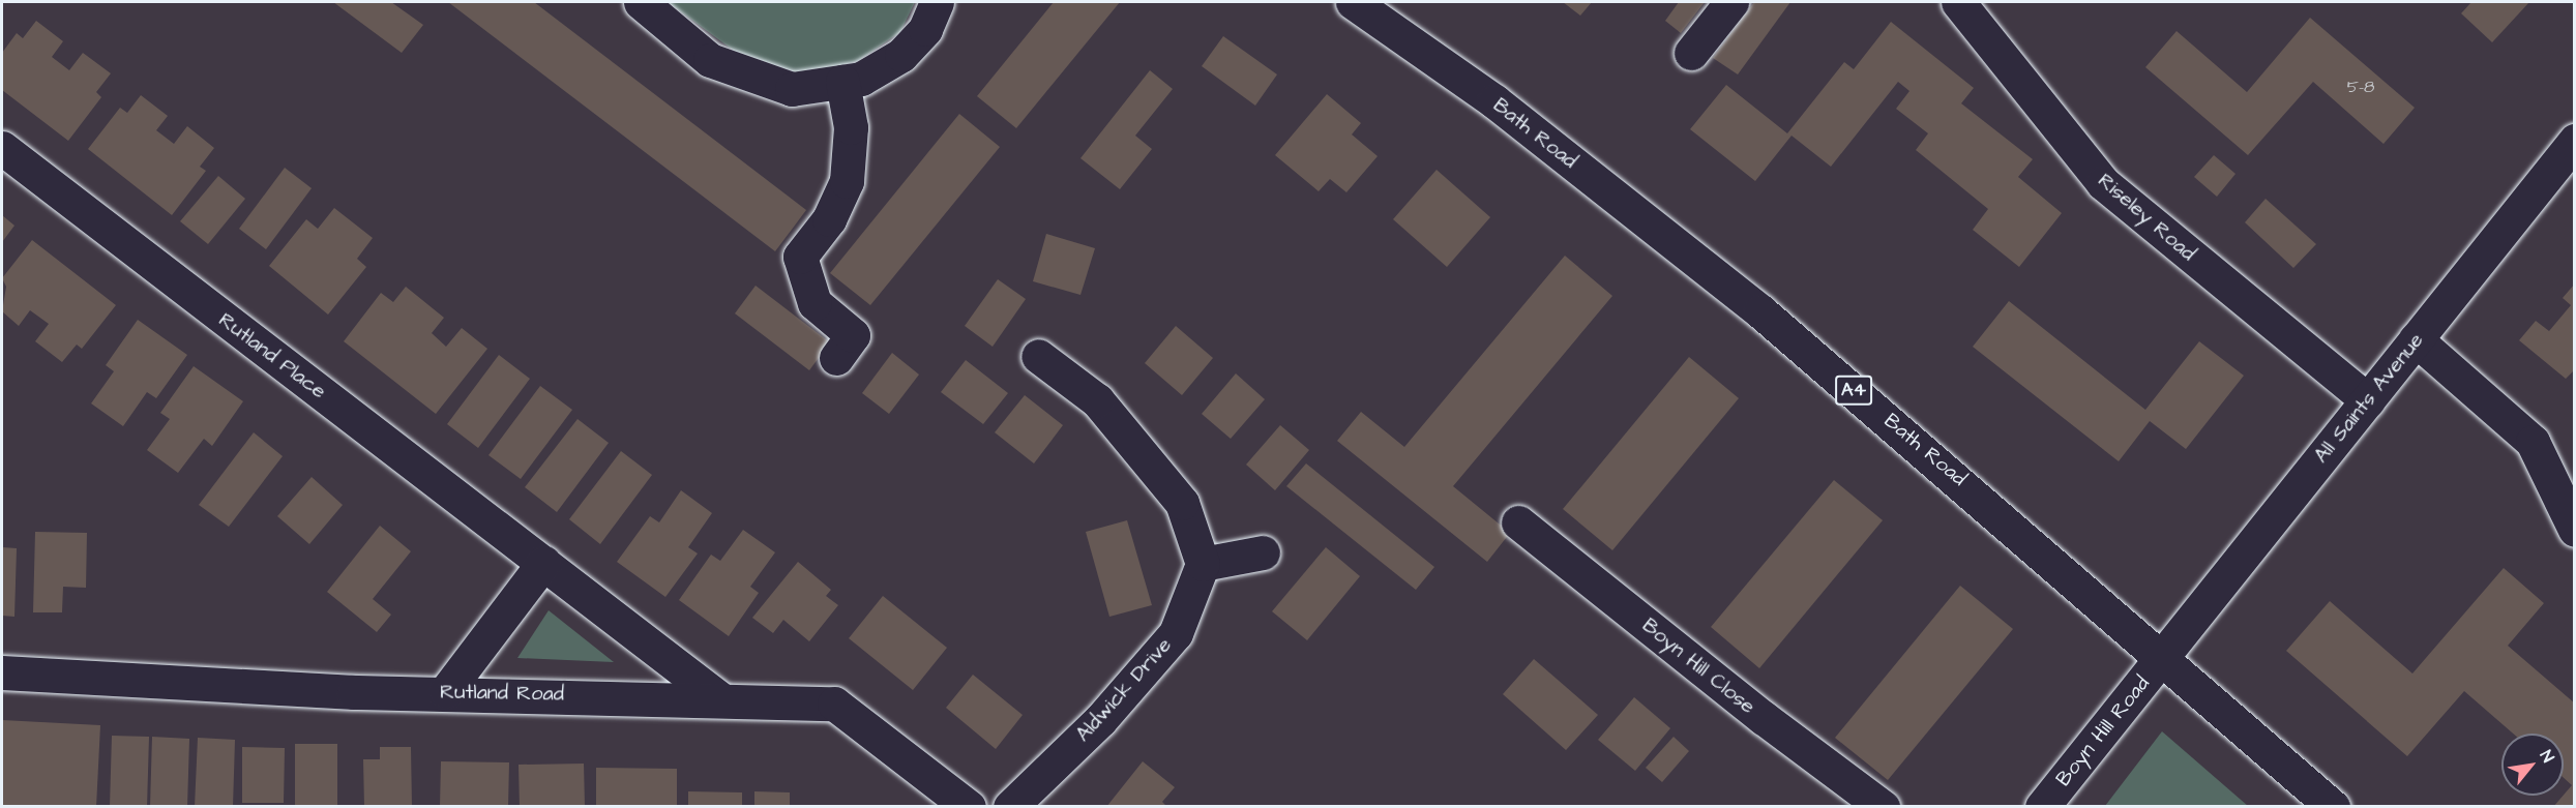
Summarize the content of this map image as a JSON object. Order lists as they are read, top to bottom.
{
  "streets": {
    "street": [
      "Bath Road",
      "Riseley Road",
      "Rutland Place",
      "A4",
      "All Saints Avenue",
      "Boyn Hill Close",
      "Aldwick Drive",
      "Rutland Road",
      "Boyn Hill Road"
    ]
  },
  "crossings": [
    ["Bath Road", "All Saints Avenue"],
    ["Bath Road", "Boyn Hill Road"],
    ["Riseley Road", "All Saints Avenue"],
    ["Rutland Place", "Rutland Road"],
    ["All Saints Avenue", "Boyn Hill Road"]
  ],
  "house_numbers": ["5-8"],
  "north": "top right"
}
